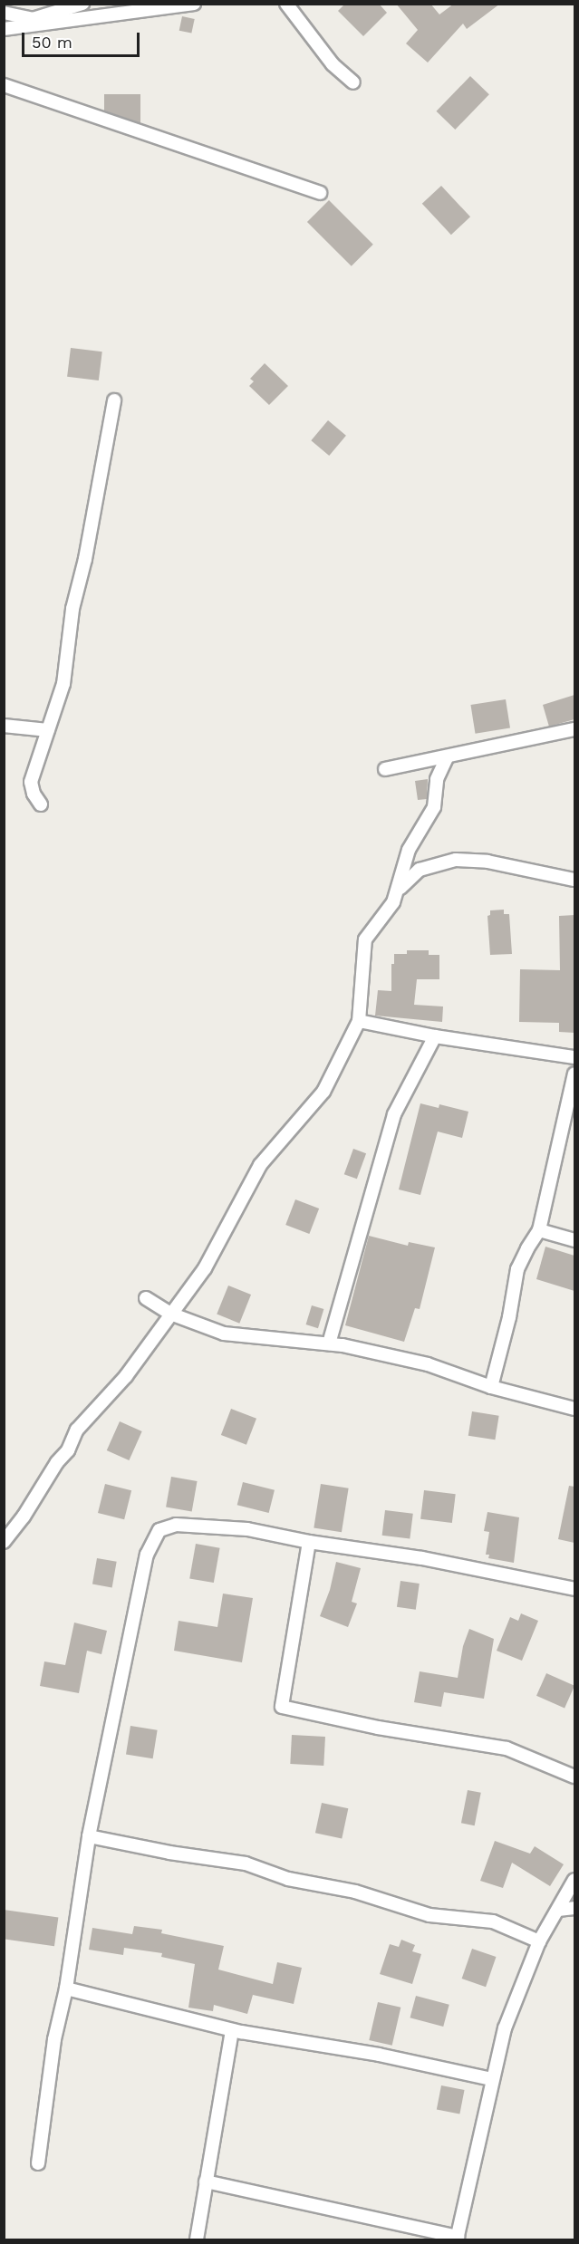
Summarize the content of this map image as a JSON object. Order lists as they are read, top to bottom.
{
  "scale_bar": "50 m"
}
